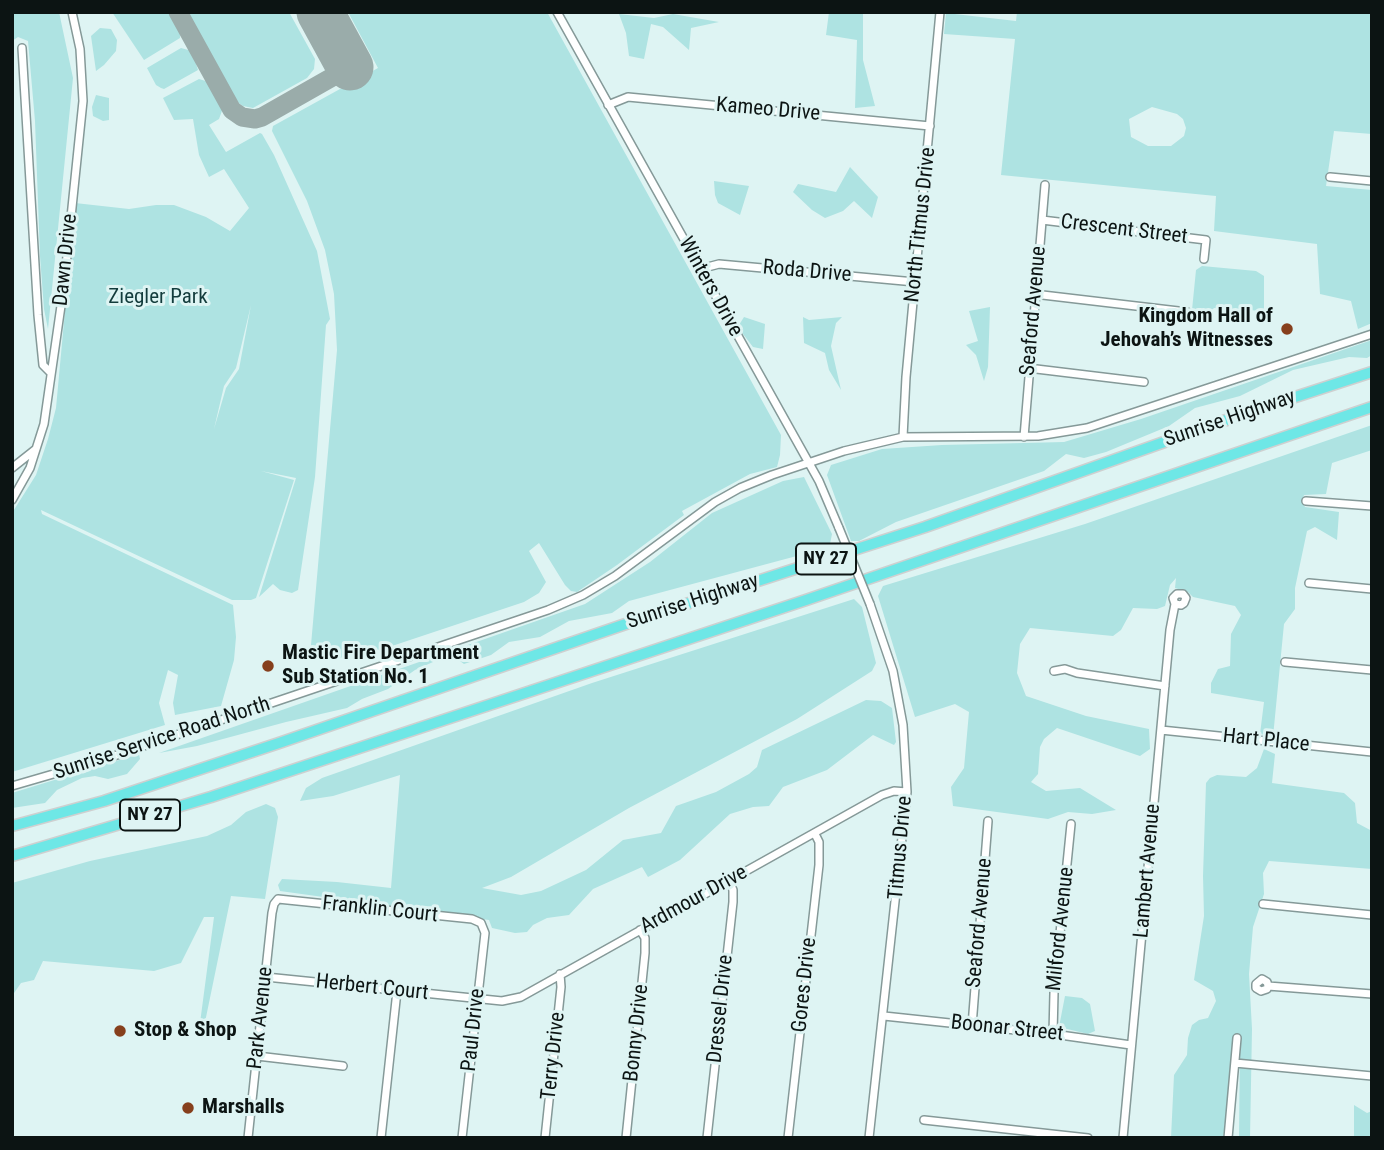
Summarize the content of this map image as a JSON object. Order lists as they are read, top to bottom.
{
  "streets": {
    "highway": ["Sunrise Highway", "NY 27"],
    "street": [
      "Kameo Drive",
      "North Titmus Drive",
      "Crescent Street",
      "Dawn Drive",
      "Roda Drive",
      "Winters Drive",
      "Seaford Avenue",
      "Sunrise Service Road North",
      "Hart Place",
      "Titmus Drive",
      "Lambert Avenue",
      "Ardmour Drive",
      "Franklin Court",
      "Milford Avenue",
      "Gores Drive",
      "Herbert Court",
      "Dressel Drive",
      "Park Avenue",
      "Boonar Street",
      "Paul Drive",
      "Bonny Drive",
      "Terry Drive"
    ]
  },
  "crossings": [
    ["Kameo Drive", "North Titmus Drive"],
    ["Kameo Drive", "Winters Drive"],
    ["North Titmus Drive", "Roda Drive"],
    ["North Titmus Drive", "Sunrise Service Road North"],
    ["Crescent Street", "Seaford Avenue"],
    ["Roda Drive", "Winters Drive"],
    ["Winters Drive", "Sunrise Service Road North"],
    ["Winters Drive", "Titmus Drive"],
    ["Seaford Avenue", "Sunrise Service Road North"],
    ["Seaford Avenue", "Boonar Street"],
    ["Hart Place", "Lambert Avenue"],
    ["Titmus Drive", "Ardmour Drive"],
    ["Titmus Drive", "Boonar Street"],
    ["Lambert Avenue", "Boonar Street"],
    ["Ardmour Drive", "Gores Drive"],
    ["Ardmour Drive", "Herbert Court"],
    ["Ardmour Drive", "Dressel Drive"],
    ["Ardmour Drive", "Paul Drive"],
    ["Ardmour Drive", "Bonny Drive"],
    ["Ardmour Drive", "Terry Drive"],
    ["Franklin Court", "Park Avenue"],
    ["Franklin Court", "Paul Drive"],
    ["Milford Avenue", "Boonar Street"],
    ["Herbert Court", "Park Avenue"],
    ["Herbert Court", "Paul Drive"]
  ],
  "parks": ["Ziegler Park"],
  "places": [
    "Kingdom Hall of Jehovah’s Witnesses",
    "Mastic Fire Department Sub Station No. 1",
    "Stop & Shop",
    "Marshalls"
  ]
}
